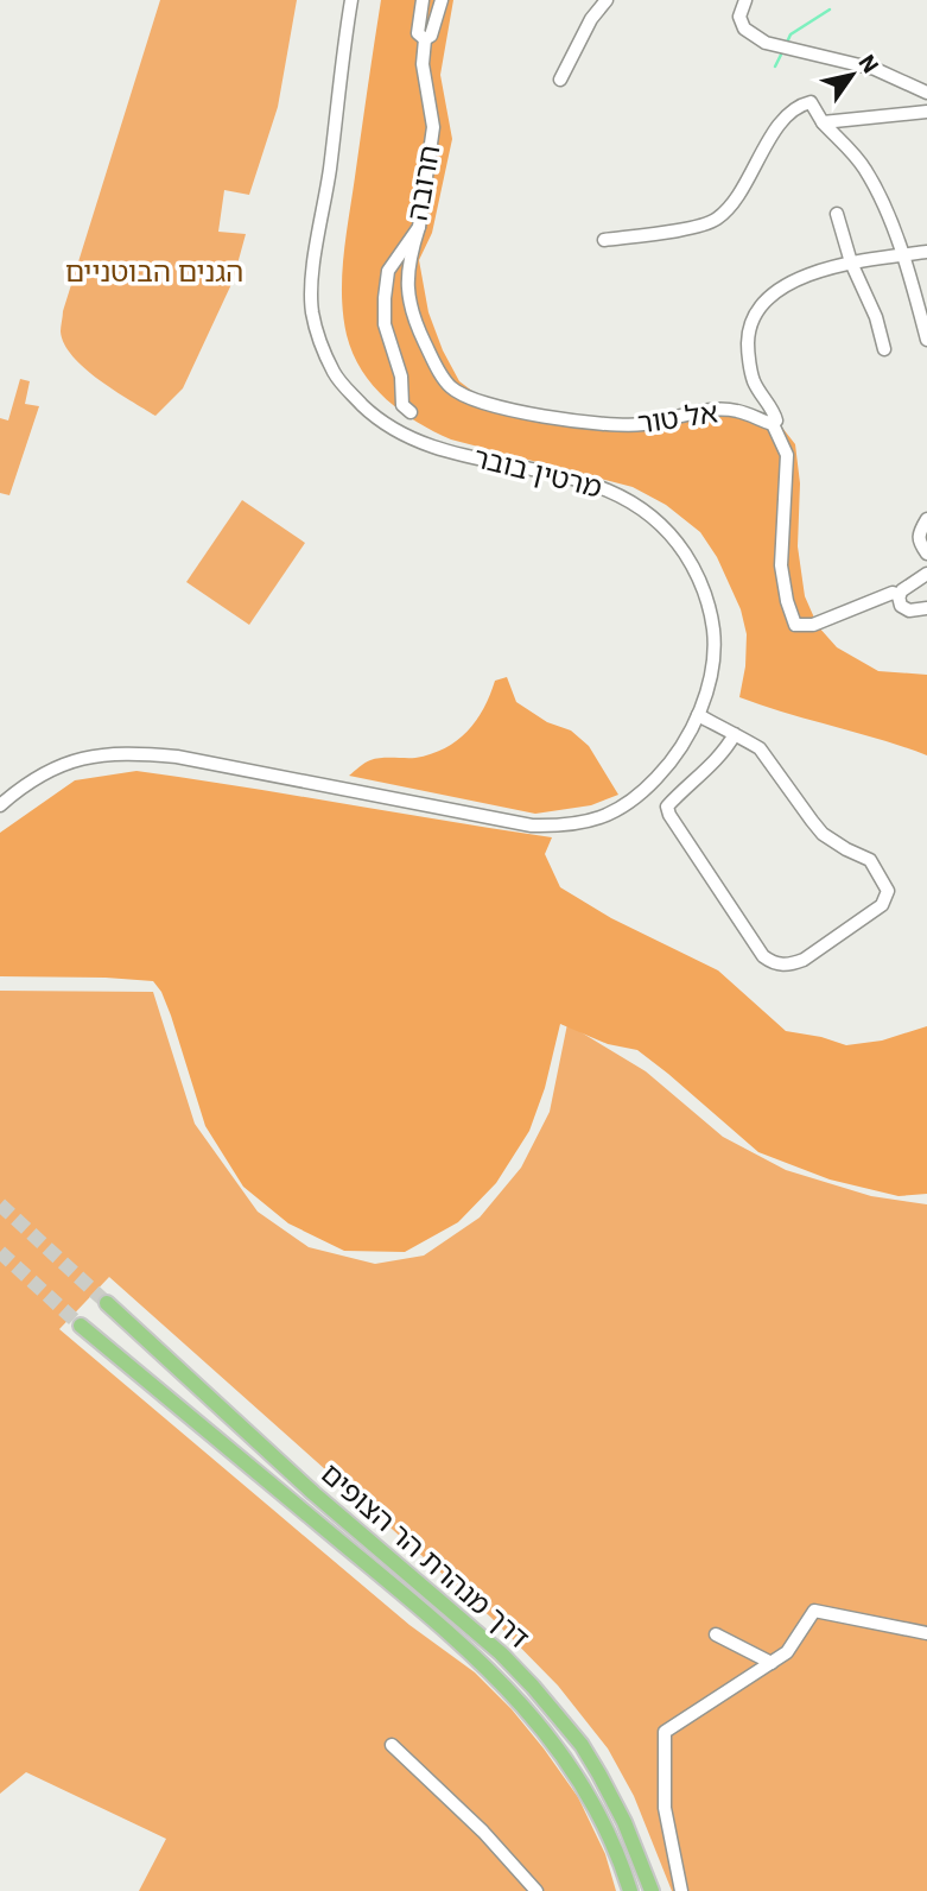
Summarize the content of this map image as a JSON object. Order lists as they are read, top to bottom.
{
  "streets": {
    "main road": ["דרך מנהרת הר הצופים"],
    "street": ["חרובה", "אל טור", "מרטין בובר"]
  },
  "crossings": [
    ["חרובה", "אל טור"]
  ],
  "parks": ["הגנים הבוטניים"],
  "north": "top right"
}
